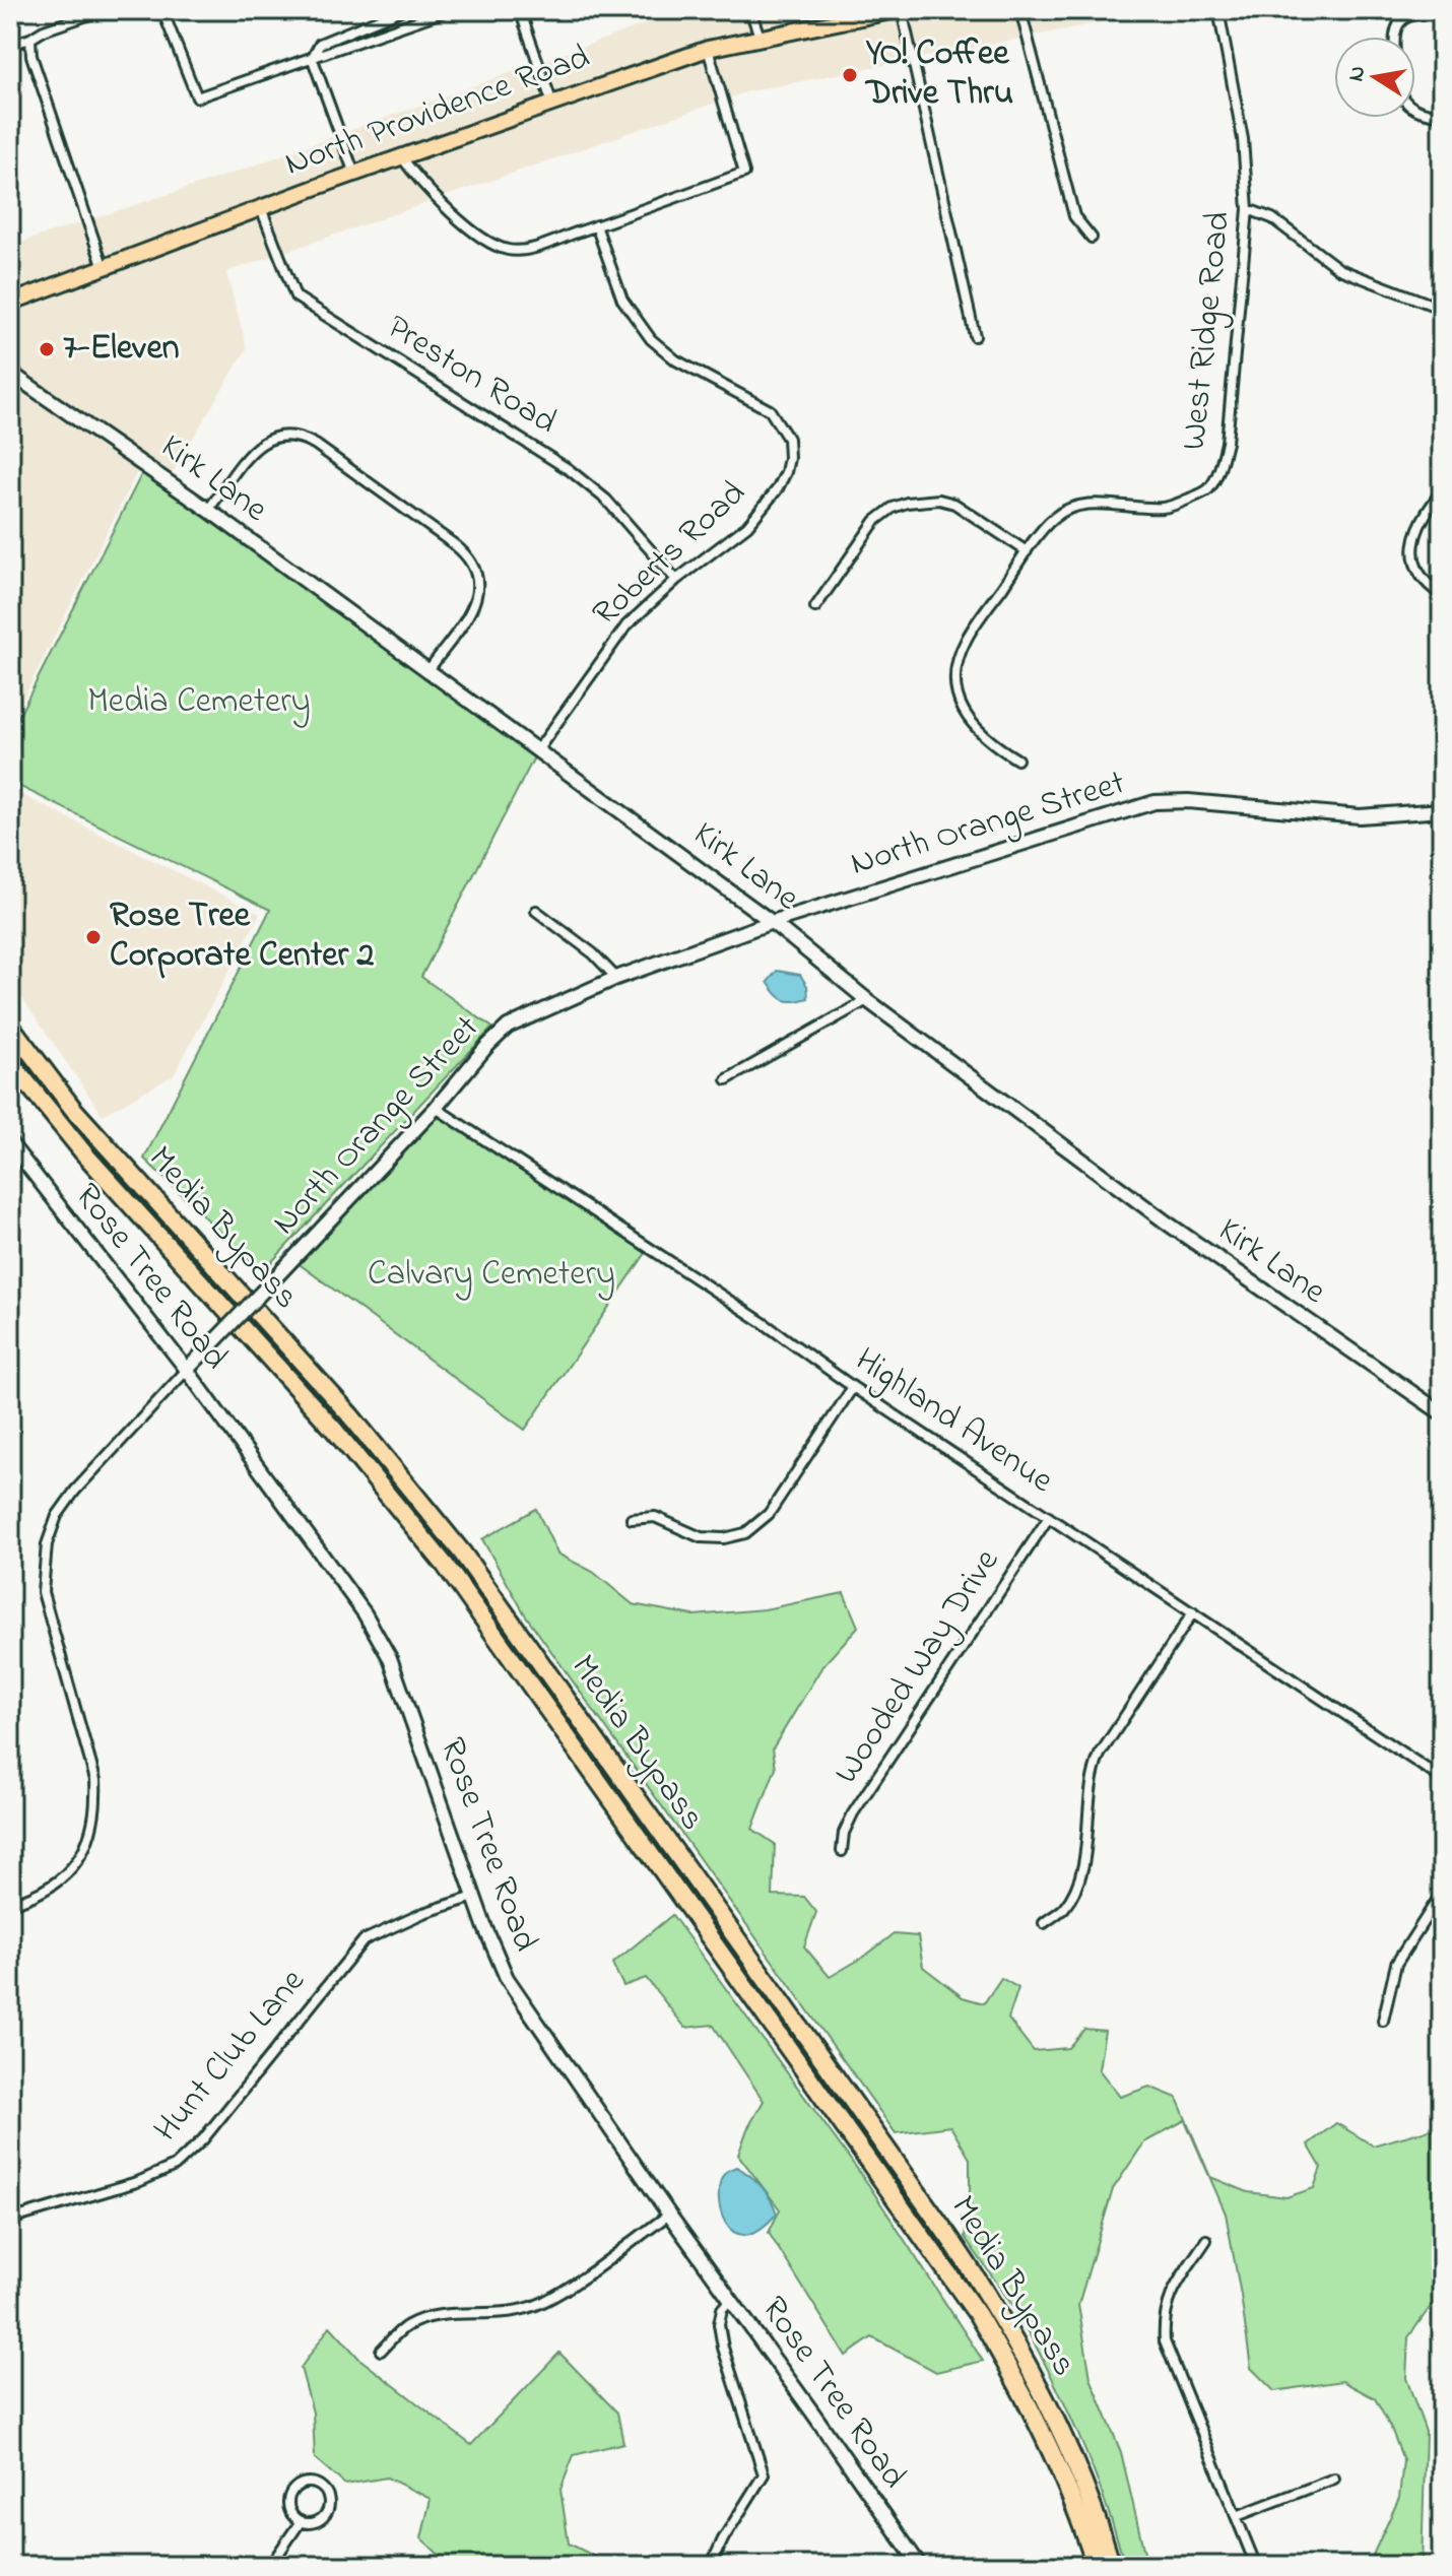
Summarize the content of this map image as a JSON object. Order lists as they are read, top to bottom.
{
  "streets": {
    "highway": ["Media Bypass"],
    "main road": ["North Providence Road"],
    "street": [
      "West Ridge Road",
      "Preston Road",
      "Kirk Lane",
      "Roberts Road",
      "North Orange Street",
      "Rose Tree Road",
      "Highland Avenue",
      "Wooded Way Drive",
      "Hunt Club Lane"
    ]
  },
  "crossings": [
    ["North Providence Road", "Preston Road"],
    ["Preston Road", "Roberts Road"],
    ["Kirk Lane", "Roberts Road"],
    ["Kirk Lane", "North Orange Street"],
    ["North Orange Street", "Rose Tree Road"],
    ["North Orange Street", "Highland Avenue"],
    ["Rose Tree Road", "Hunt Club Lane"],
    ["Highland Avenue", "Wooded Way Drive"]
  ],
  "parks": ["Media Cemetery", "Calvary Cemetery"],
  "places": ["YO! Coffee Drive Thru", "7-Eleven", "Rose Tree Corporate Center 2"],
  "north": "left"
}
